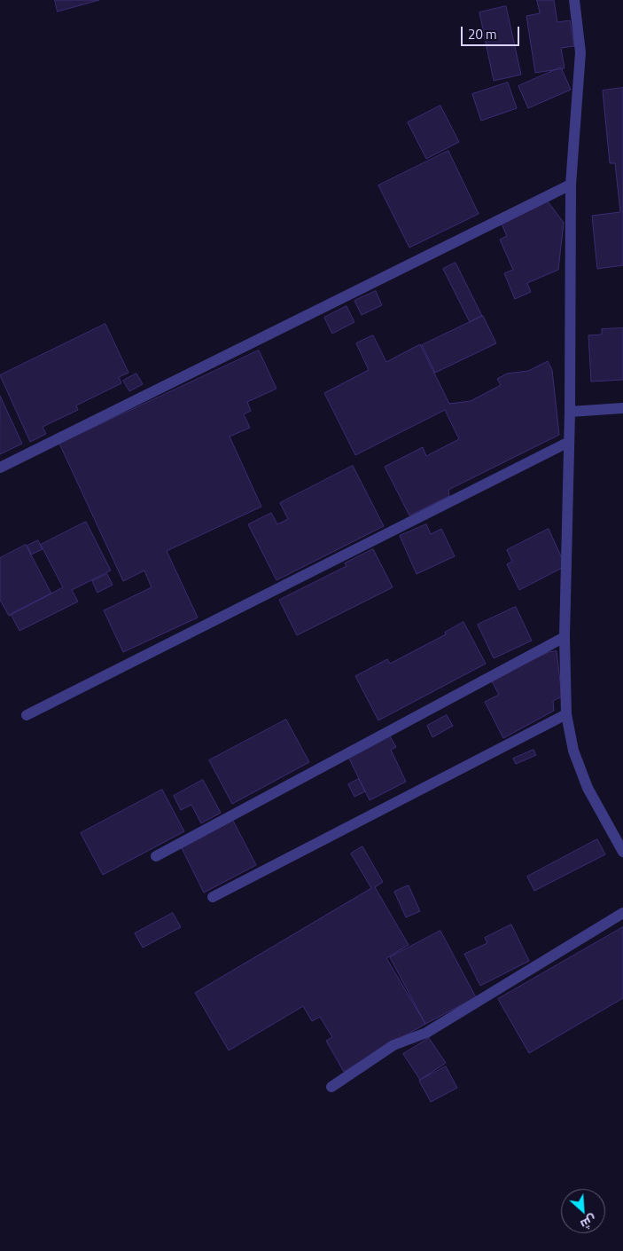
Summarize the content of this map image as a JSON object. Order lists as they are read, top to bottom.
{
  "scale_bar": "20 m",
  "north": "bottom right"
}
